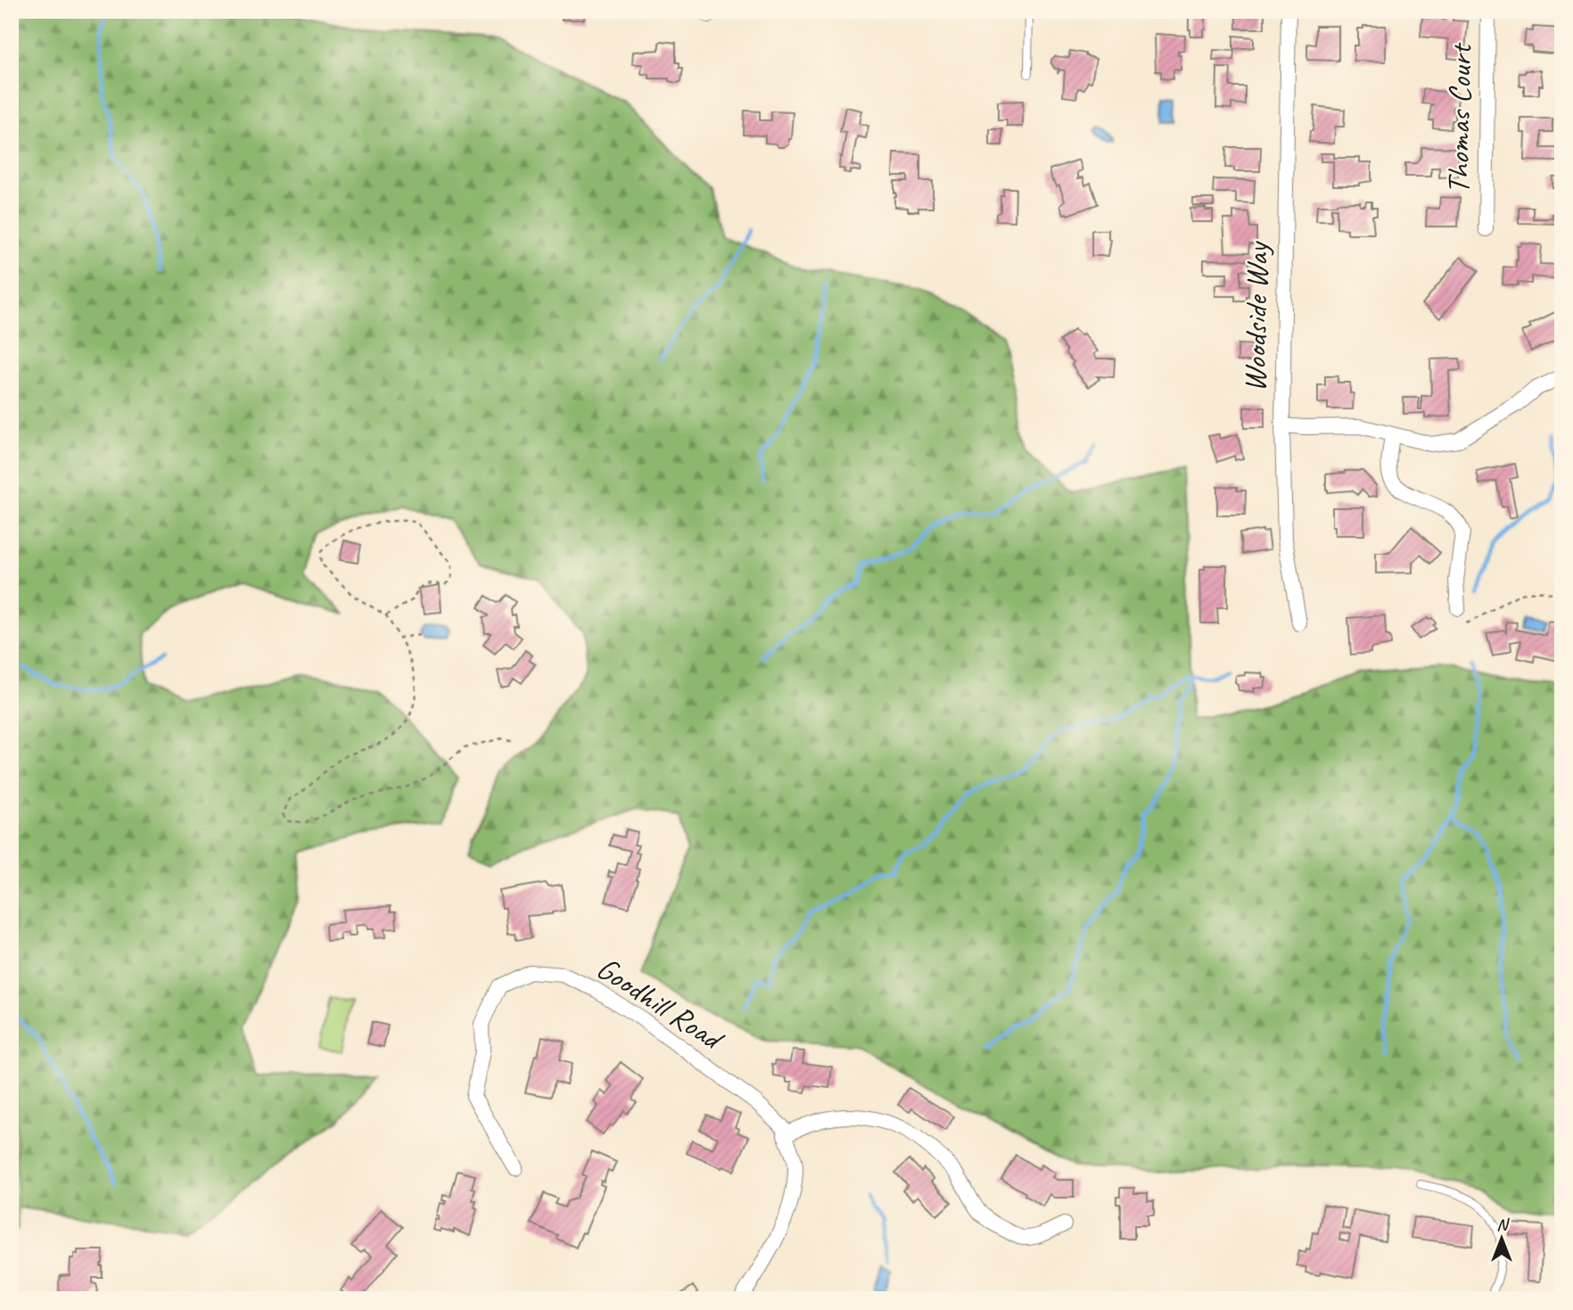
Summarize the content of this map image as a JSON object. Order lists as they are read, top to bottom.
{
  "streets": {
    "street": ["Thomas Court", "Woodside Way", "Goodhill Road"]
  },
  "north": "top"
}
